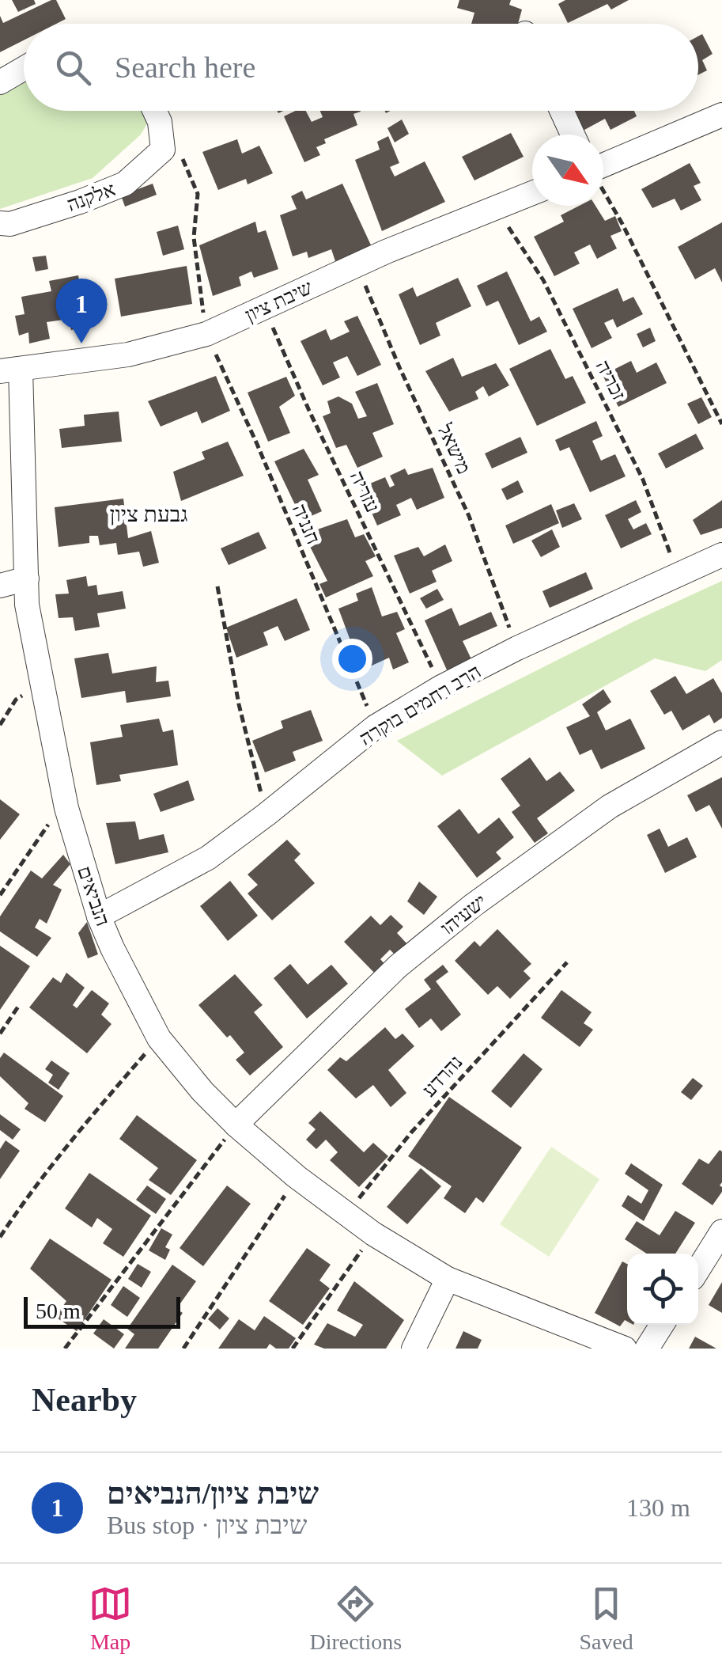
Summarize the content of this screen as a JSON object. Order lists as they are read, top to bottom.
{
  "streets": {
    "street": [
      "אלקנה",
      "שיבת ציון",
      "הרב רחמים בוקרה",
      "הנביאים",
      "ישעיהו"
    ],
    "path": [
      "זכריה",
      "מישאל",
      "עזריה",
      "חנניה",
      "נהרדע"
    ]
  },
  "crossings": [
    ["אלקנה", "חנניה"],
    ["שיבת ציון", "זכריה"],
    ["שיבת ציון", "מישאל"],
    ["שיבת ציון", "עזריה"],
    ["שיבת ציון", "חנניה"],
    ["שיבת ציון", "הנביאים"],
    ["זכריה", "הרב רחמים בוקרה"],
    ["מישאל", "הרב רחמים בוקרה"],
    ["עזריה", "הרב רחמים בוקרה"],
    ["חנניה", "הרב רחמים בוקרה"],
    ["הרב רחמים בוקרה", "הנביאים"],
    ["הנביאים", "ישעיהו"],
    ["הנביאים", "נהרדע"]
  ],
  "districts": ["גבעת ציון"],
  "scale_bar": "50 m",
  "north": "bottom right",
  "page": {
    "search": "Search here",
    "pins": "1",
    "scale": "50 m",
    "heading": "Nearby",
    "list": [
      {
        "mark": "1",
        "name": "שיבת ציון/הנביאים",
        "note": "Bus stop · שיבת ציון",
        "value": "130 m"
      }
    ],
    "nav": ["Map", "Directions", "Saved"]
  }
}
